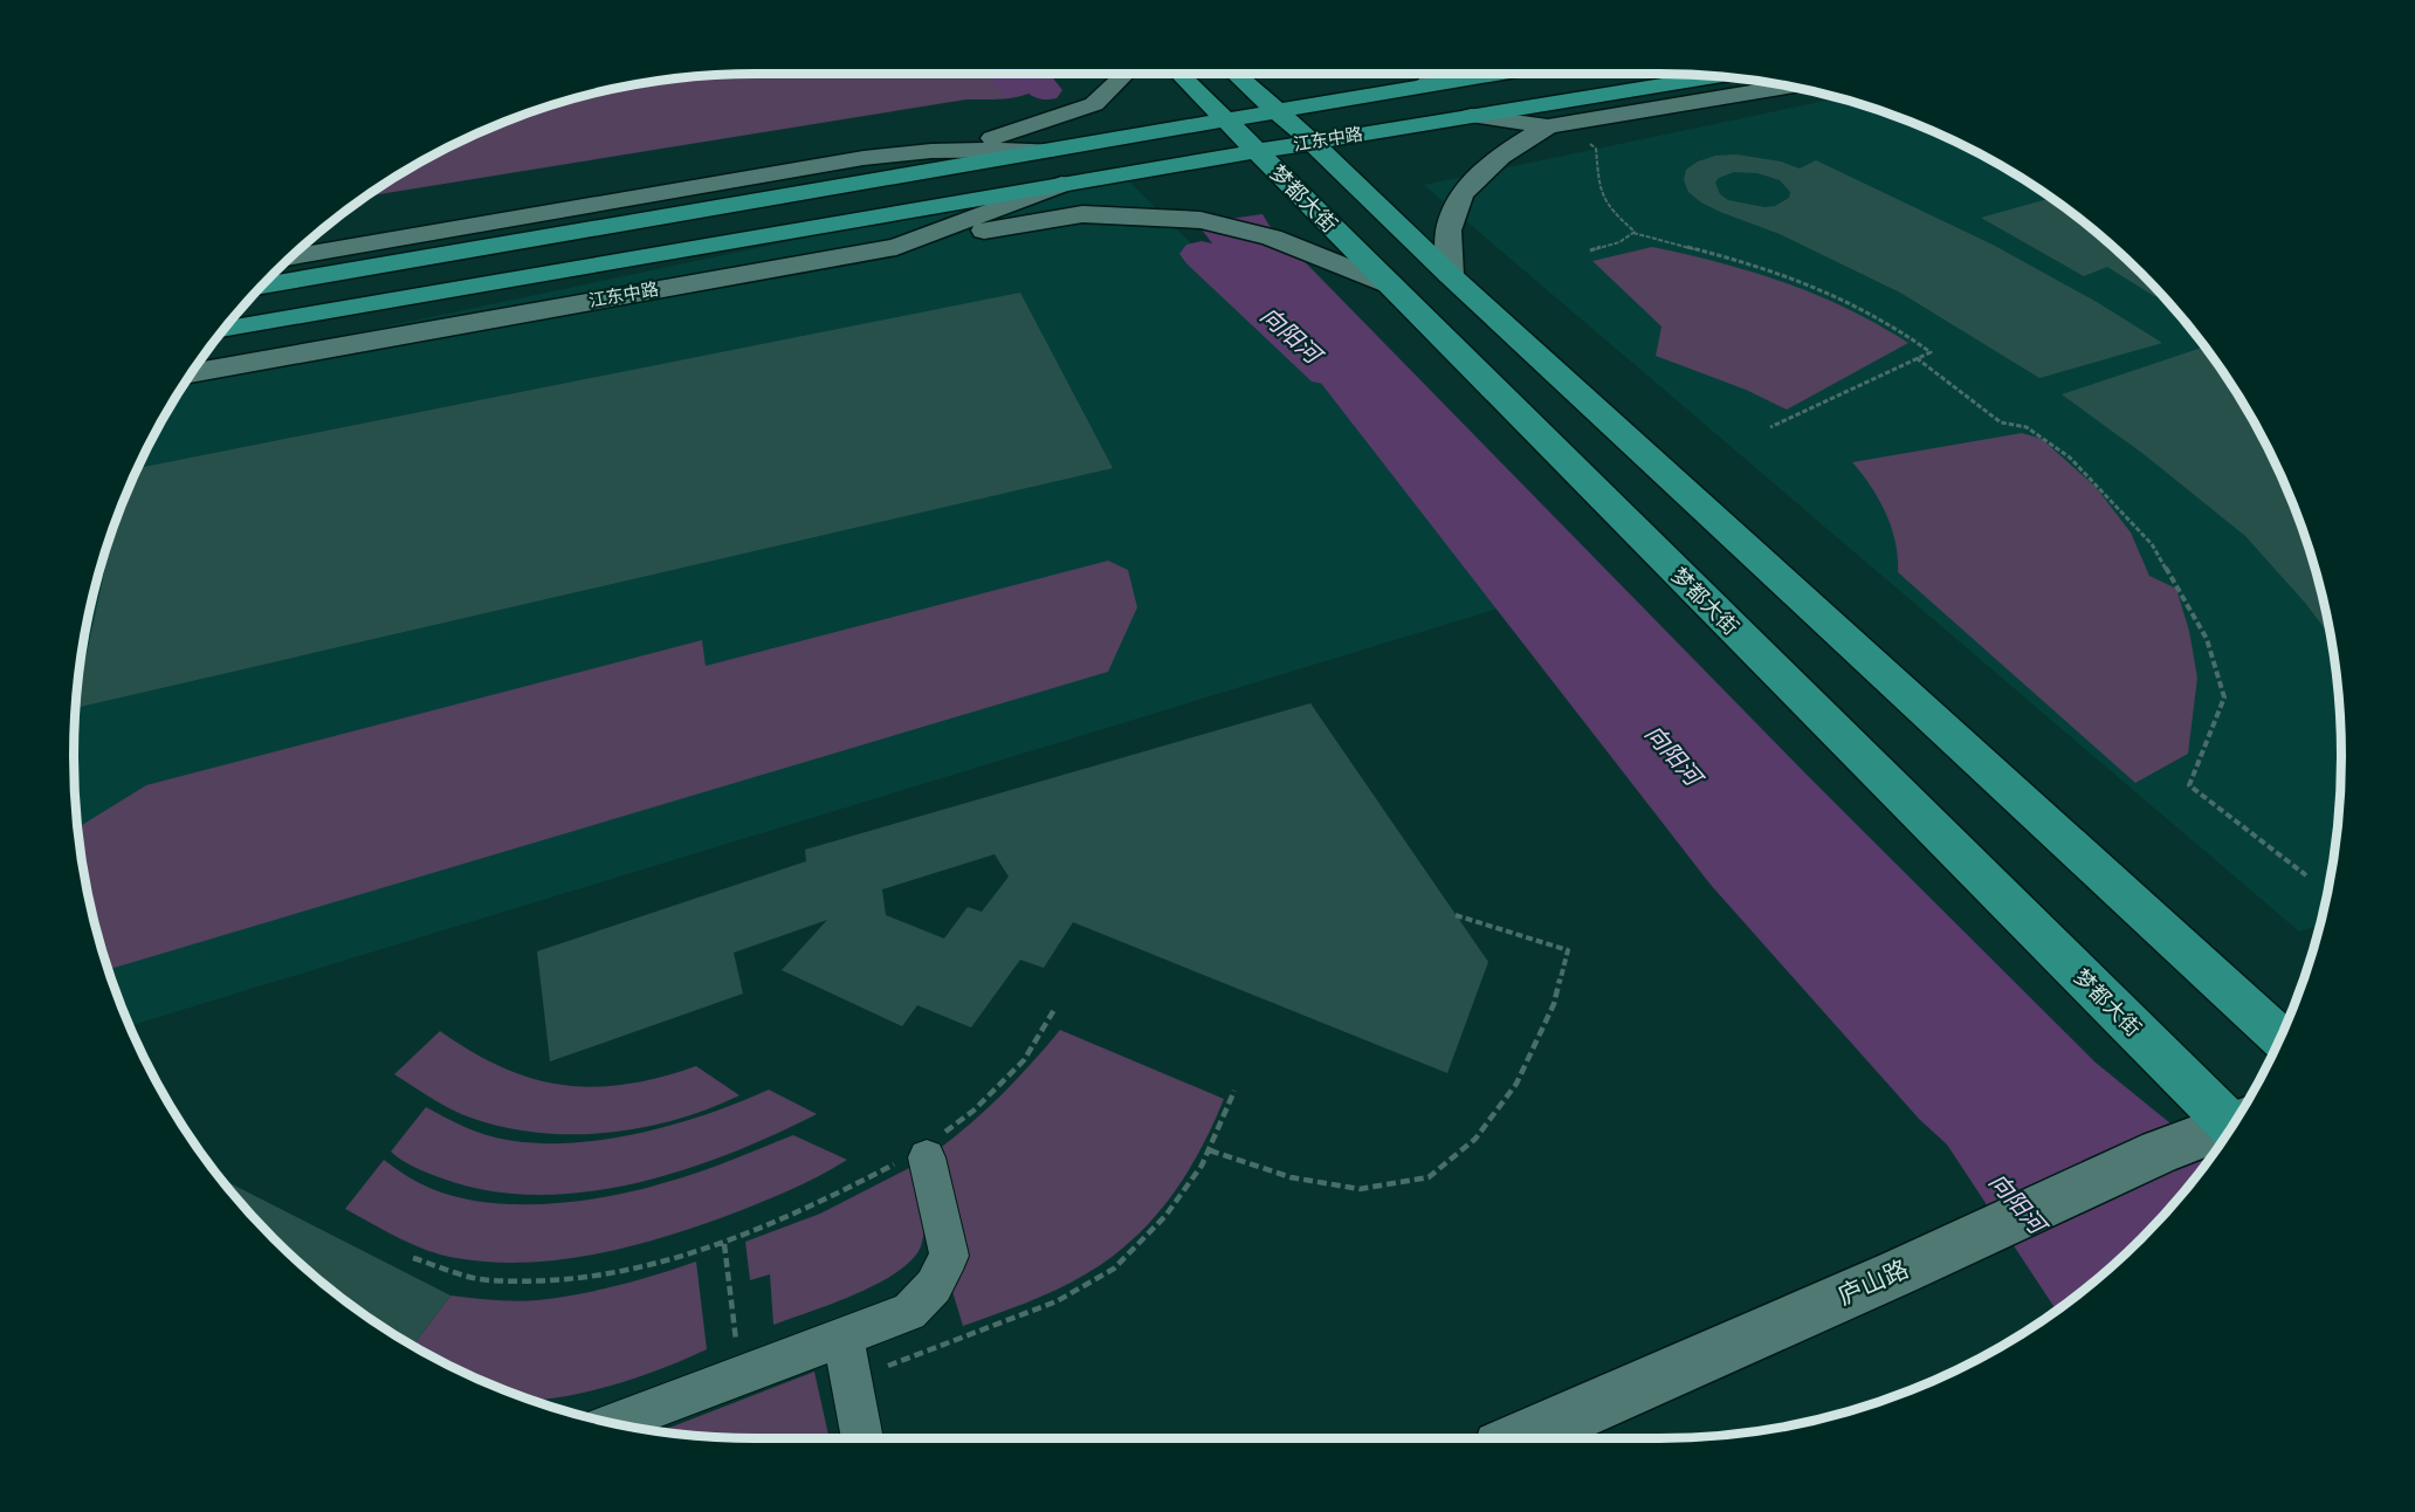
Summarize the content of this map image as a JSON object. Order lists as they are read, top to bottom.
{
  "streets": {
    "main road": ["江东中路", "梦都大街"],
    "street": ["庐山路"]
  },
  "crossings": [
    ["江东中路", "梦都大街"]
  ],
  "water": ["向阳河"]
}
